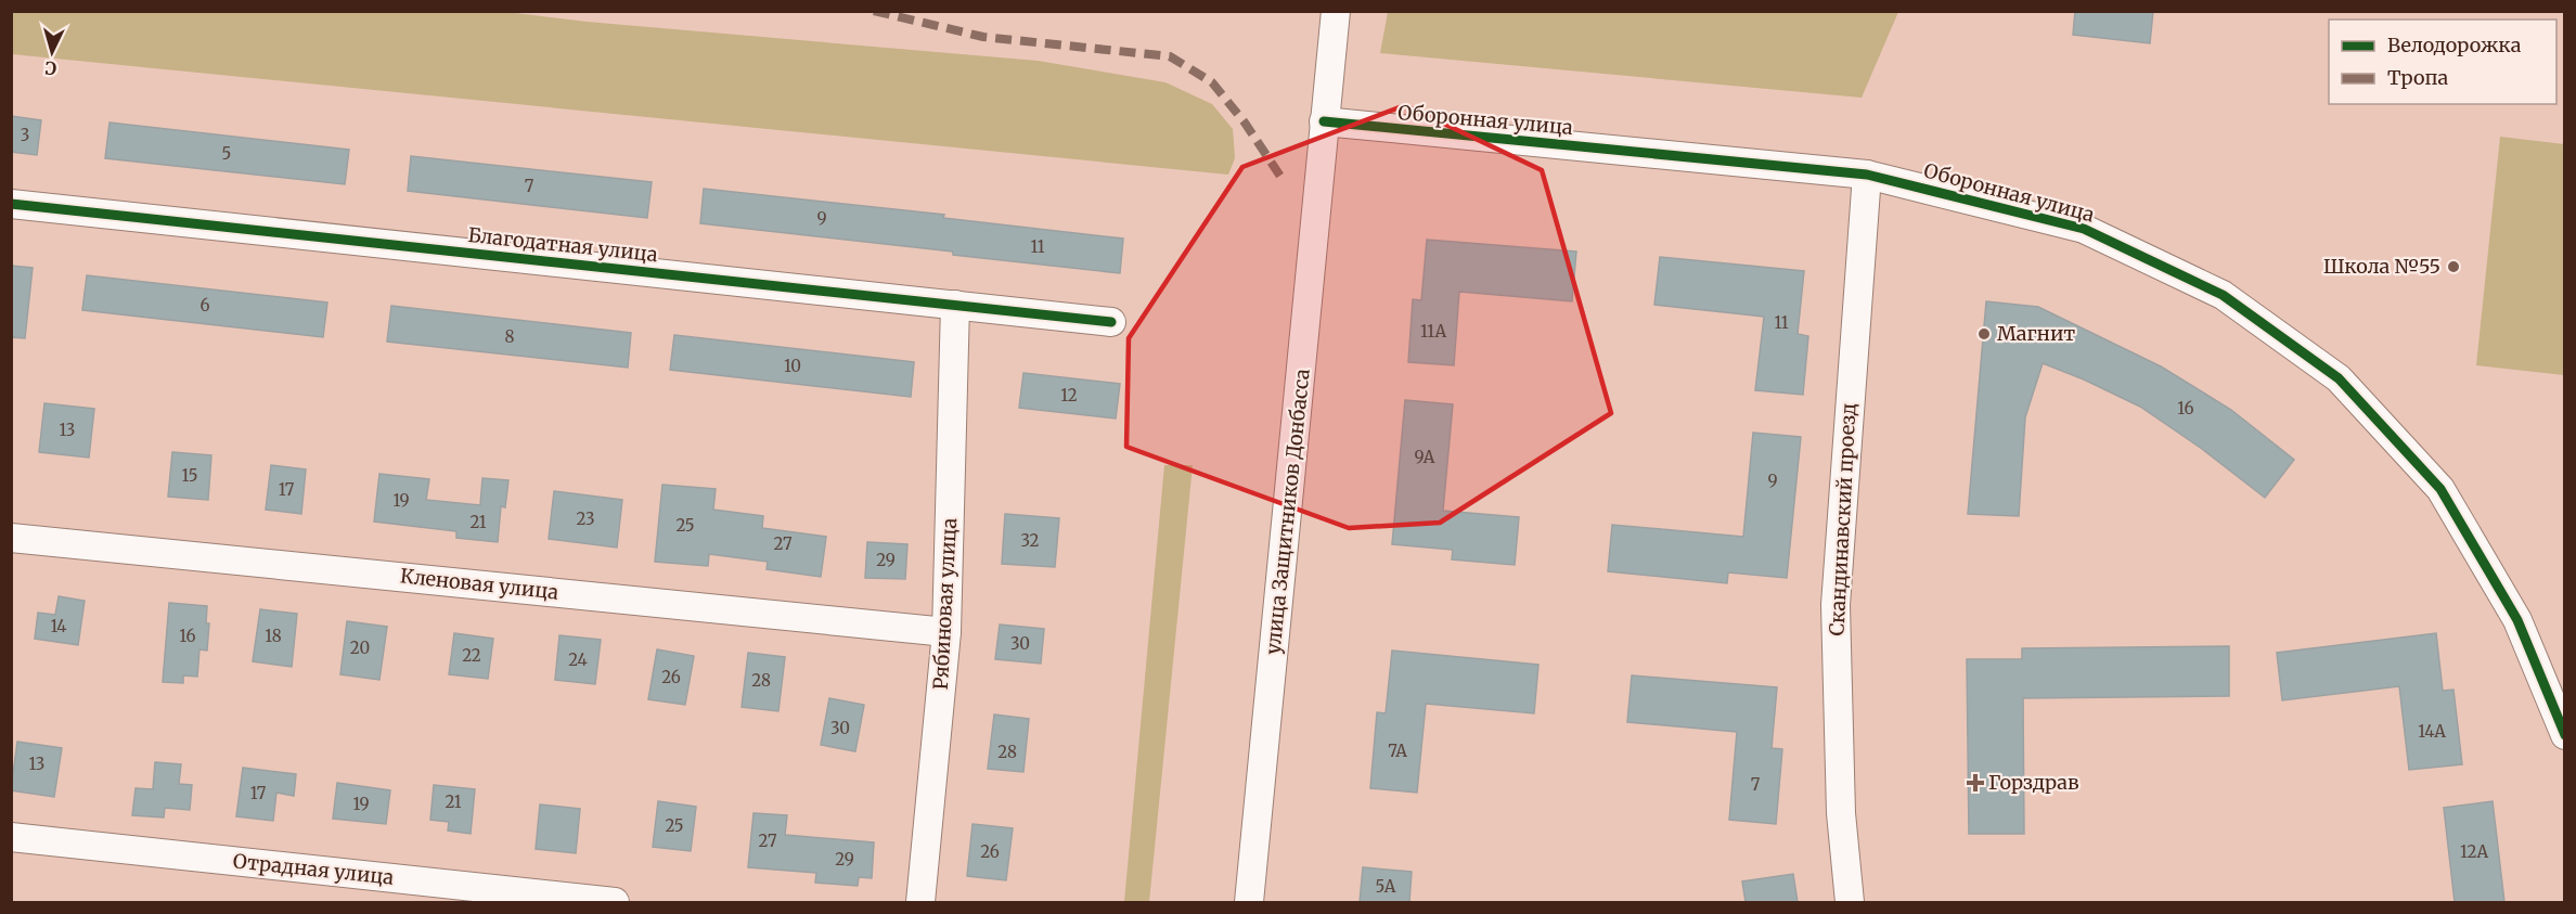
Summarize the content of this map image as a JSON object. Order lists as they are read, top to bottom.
{
  "streets": {
    "street": [
      "Оборонная улица",
      "Благодатная улица",
      "улица Защитников Донбасса",
      "Скандинавский проезд",
      "Кленовая улица",
      "Рябиновая улица",
      "Отрадная улица"
    ]
  },
  "crossings": [
    ["Оборонная улица", "улица Защитников Донбасса"],
    ["Оборонная улица", "Скандинавский проезд"],
    ["Благодатная улица", "Рябиновая улица"],
    ["Кленовая улица", "Рябиновая улица"]
  ],
  "places": {
    "other": ["Школа №55", "Магнит"],
    "health": ["Горздрав"]
  },
  "house_numbers": [
    "3",
    "5",
    "7",
    "9",
    "11",
    "6",
    "11",
    "11А",
    "8",
    "10",
    "12",
    "16",
    "13",
    "9А",
    "15",
    "9",
    "17",
    "19",
    "23",
    "21",
    "25",
    "32",
    "27",
    "29",
    "14",
    "16",
    "18",
    "30",
    "20",
    "22",
    "24",
    "26",
    "28",
    "30",
    "14А",
    "7А",
    "28",
    "13",
    "7",
    "17",
    "21",
    "19",
    "25",
    "27",
    "26",
    "12А",
    "29",
    "5А"
  ],
  "legend": ["Велодорожка", "Тропа"],
  "north": "bottom"
}
